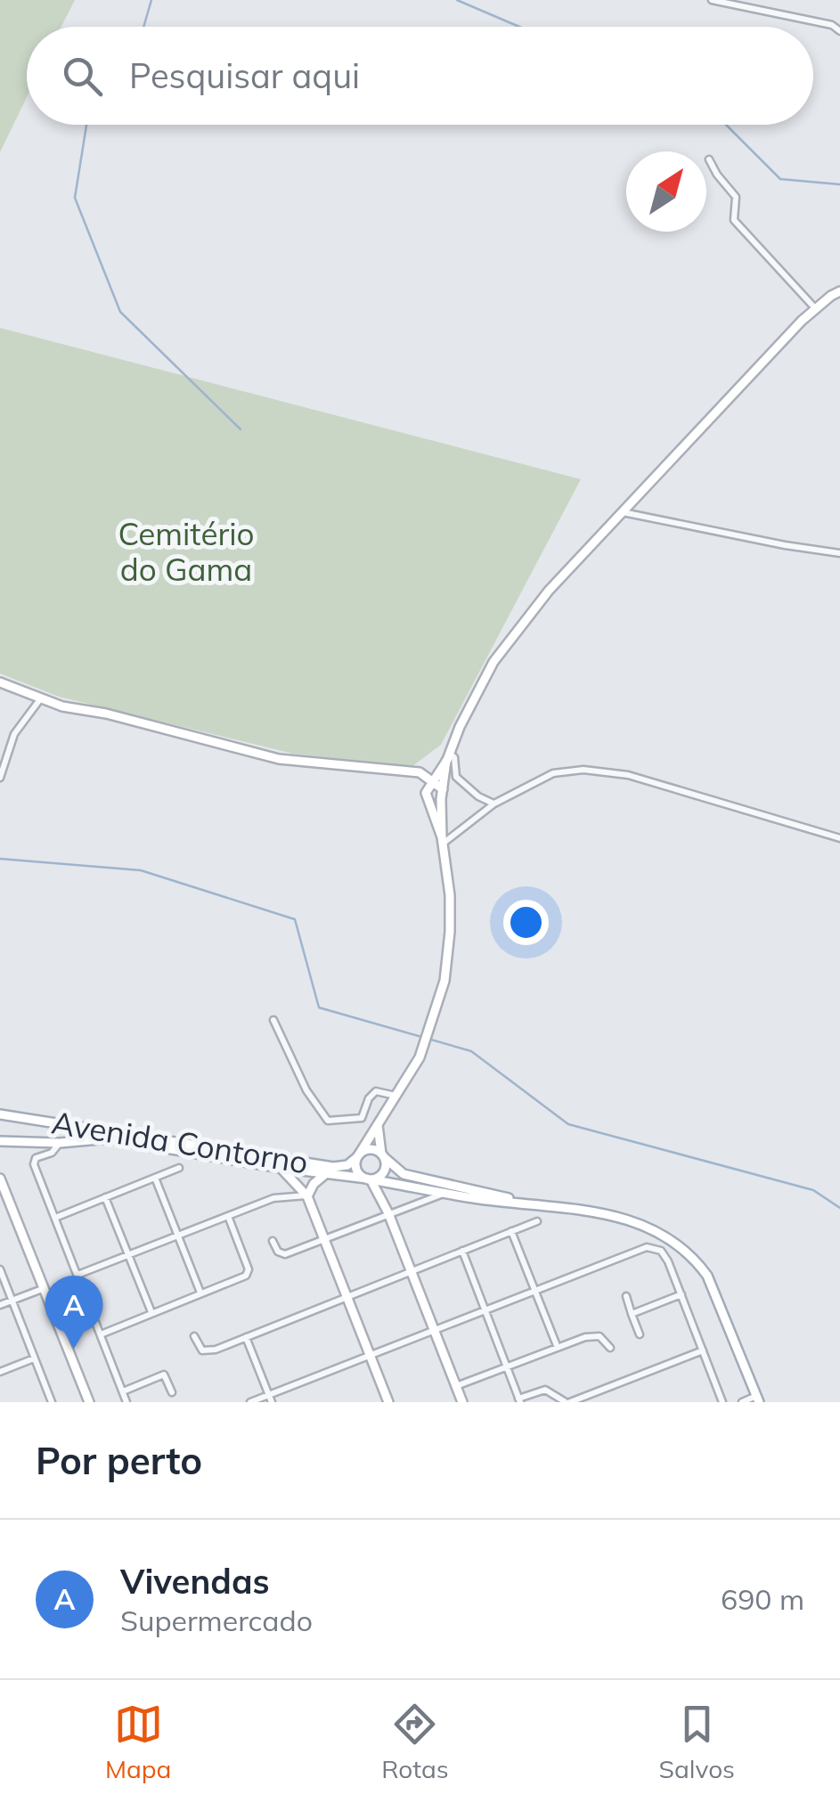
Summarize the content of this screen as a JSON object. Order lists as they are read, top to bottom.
{
  "streets": {
    "main road": ["Avenida Contorno"]
  },
  "parks": ["Cemitério do Gama"],
  "north": "top right",
  "page": {
    "search": "Pesquisar aqui",
    "pins": "A",
    "heading": "Por perto",
    "list": [
      {
        "mark": "A",
        "name": "Vivendas",
        "note": "Supermercado",
        "value": "690 m"
      }
    ],
    "nav": ["Mapa", "Rotas", "Salvos"]
  }
}
